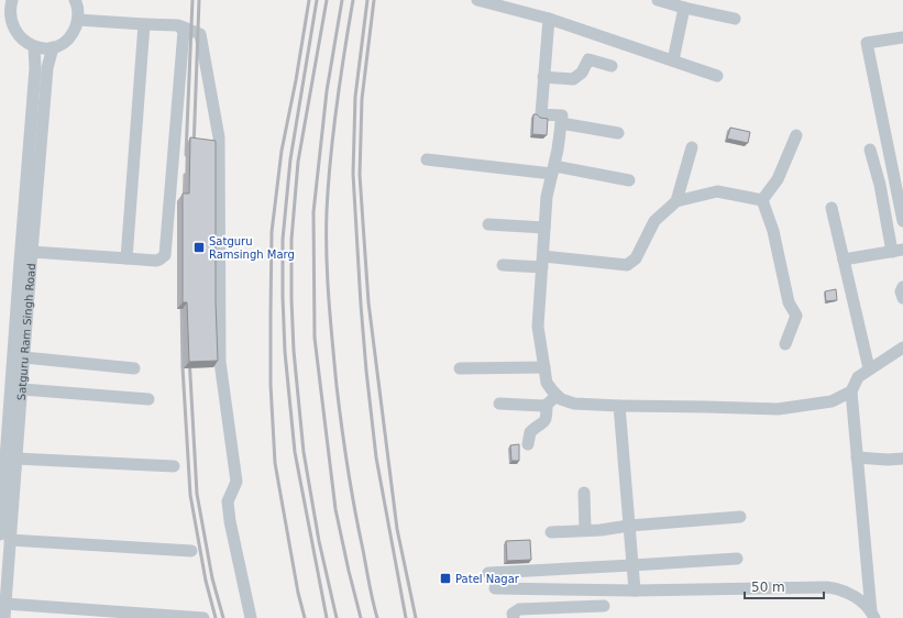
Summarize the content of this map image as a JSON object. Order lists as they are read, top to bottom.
{
  "streets": {
    "street": ["Satguru Ram Singh Road"]
  },
  "places": {
    "transit": ["Satguru Ramsingh Marg", "Patel Nagar"]
  },
  "scale_bar": "50 m"
}
